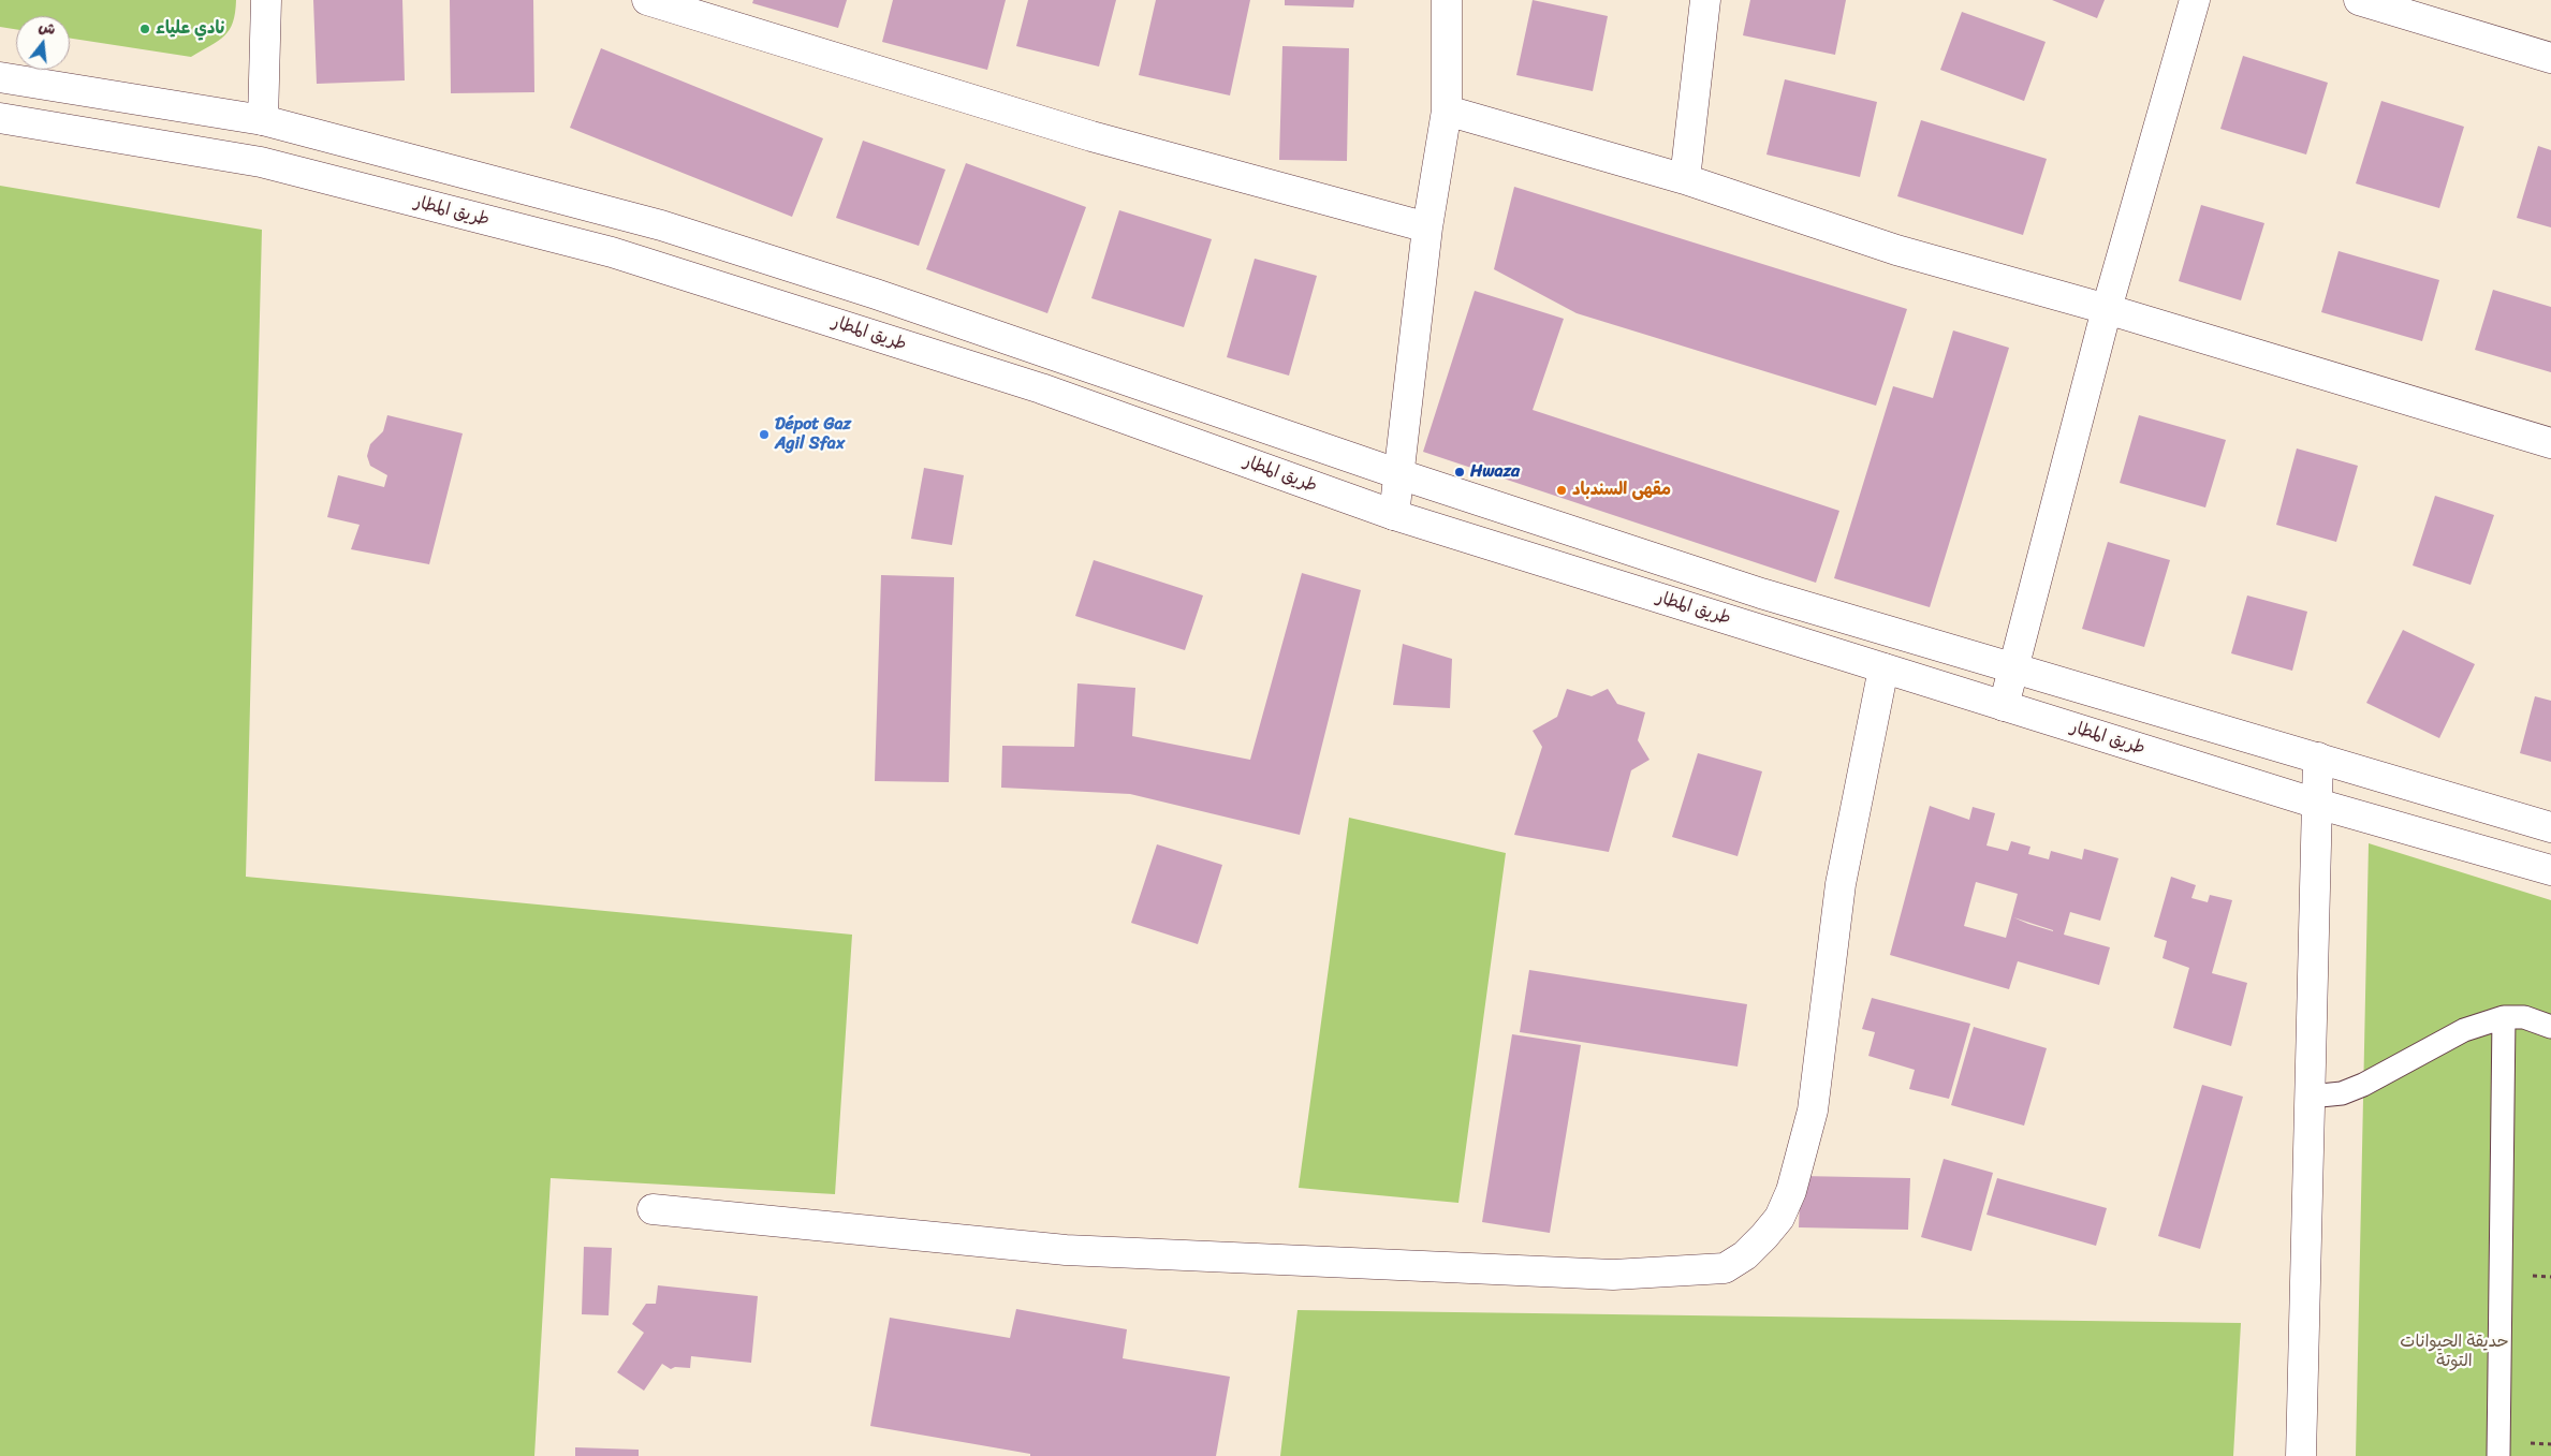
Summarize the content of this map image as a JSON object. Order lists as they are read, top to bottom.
{
  "streets": {
    "street": ["طريق المطار"]
  },
  "parks": ["حديقة الحيوانات التوتة"],
  "places": [
    "نادي علياء",
    "Dépot Gaz Agil Sfax",
    "Hwaza",
    "مقهى السندباد"
  ],
  "north": "top"
}
